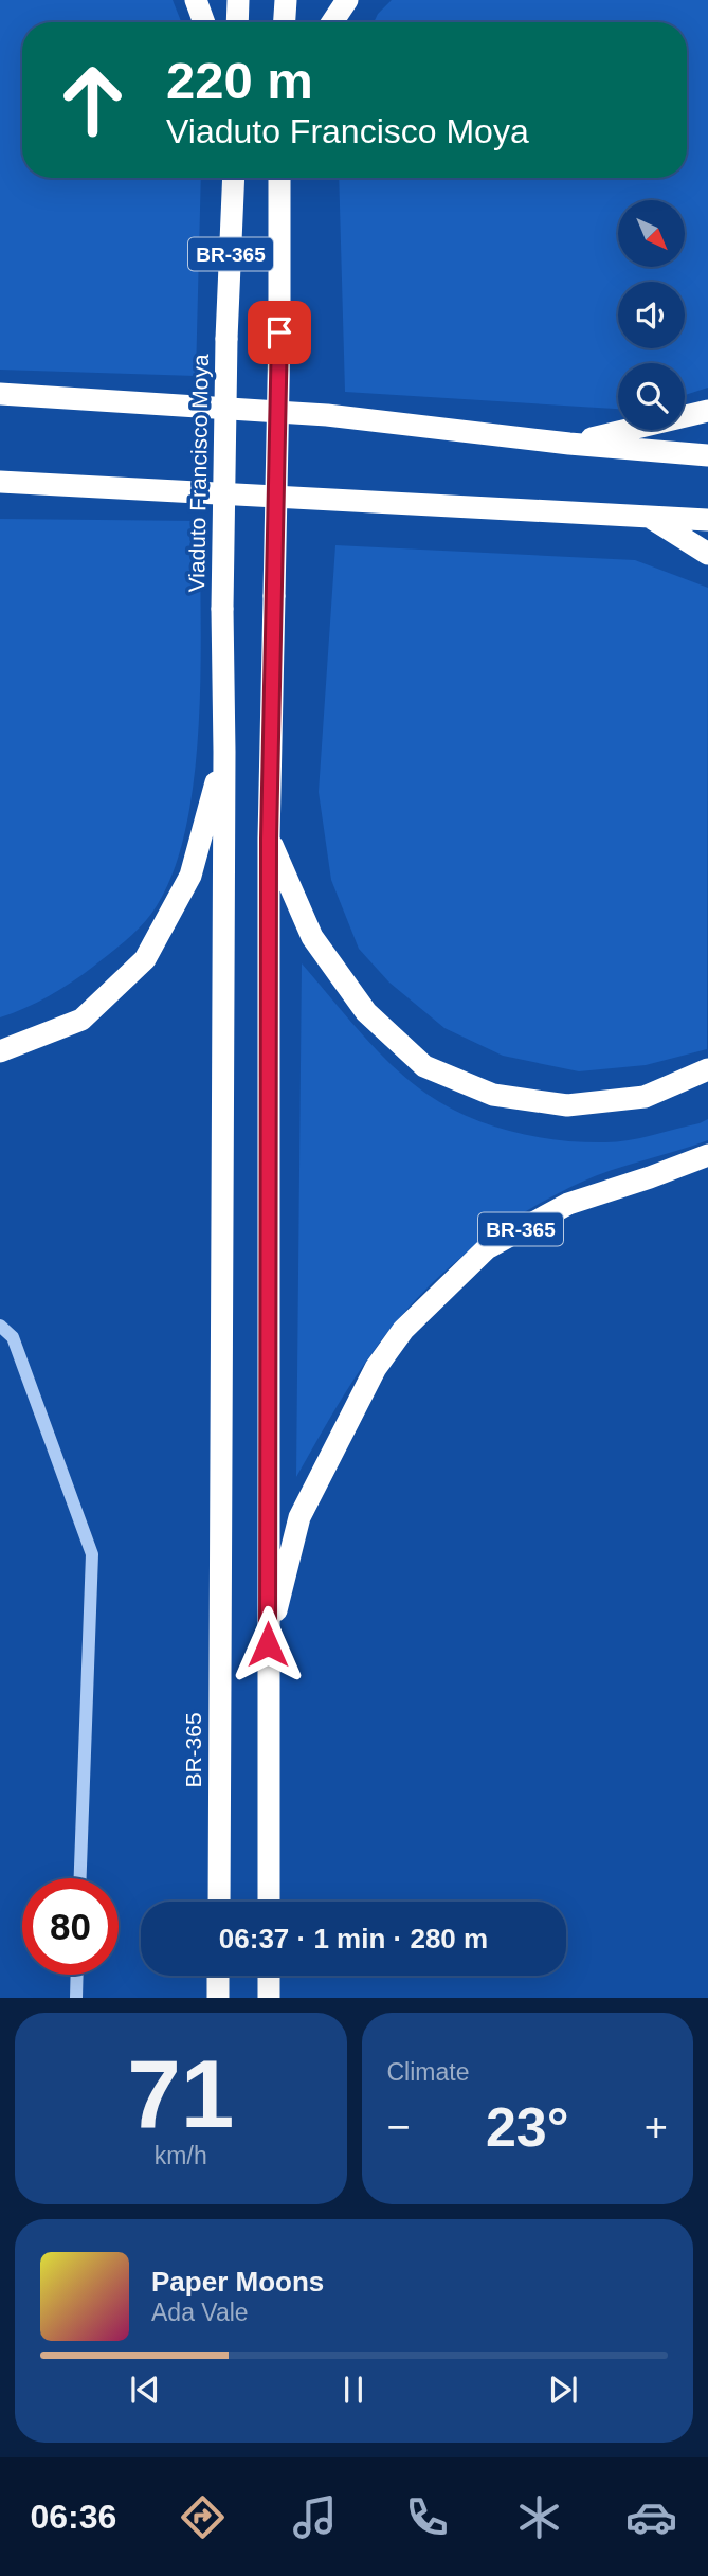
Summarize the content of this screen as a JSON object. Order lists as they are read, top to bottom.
{
  "streets": {
    "highway": ["BR-365", "Viaduto Francisco Moya"]
  },
  "crossings": [
    ["BR-365", "Viaduto Francisco Moya"]
  ],
  "north": "bottom right",
  "page": {
    "turn": ["220 m", "Viaduto Francisco Moya"],
    "limit": "80",
    "trip": "06:37 · 1 min · 280 m",
    "tile": [
      ["71", "km/h"],
      "Climate"
    ],
    "heat": ["−", "23°", "+"],
    "song": ["Paper Moons", "Ada Vale"],
    "tabs": "06:36"
  }
}
